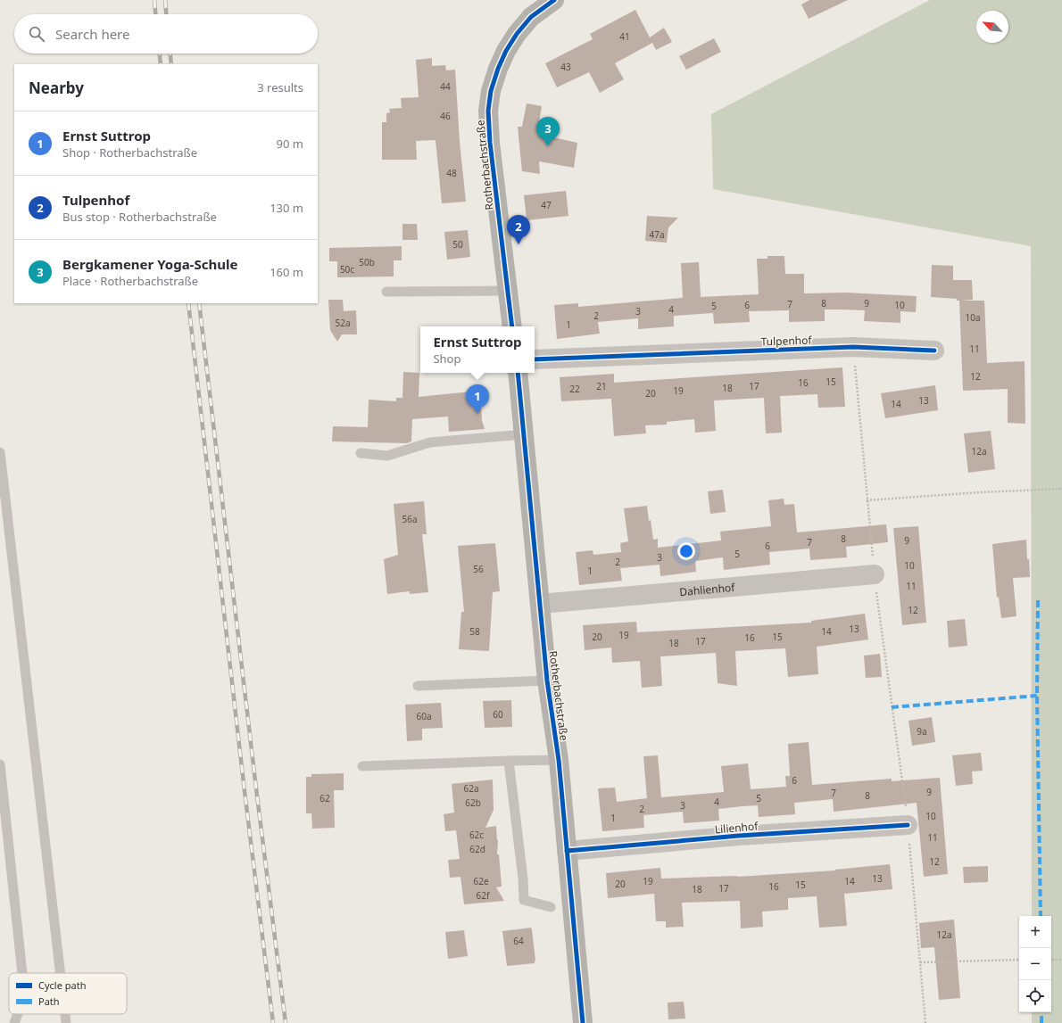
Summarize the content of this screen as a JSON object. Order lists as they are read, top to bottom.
{
  "streets": {
    "street": [
      "Rotherbachstraße",
      "Tulpenhof",
      "Dahlienhof",
      "Lilienhof"
    ]
  },
  "crossings": [
    ["Rotherbachstraße", "Dahlienhof"],
    ["Rotherbachstraße", "Lilienhof"]
  ],
  "house_numbers": [
    "41",
    "43",
    "44",
    "46",
    "48",
    "47",
    "47a",
    "50",
    "50b",
    "50c",
    "8",
    "9",
    "7",
    "6",
    "10",
    "5",
    "4",
    "3",
    "2",
    "10a",
    "52a",
    "1",
    "11",
    "12",
    "15",
    "16",
    "21",
    "17",
    "18",
    "22",
    "19",
    "20",
    "13",
    "14",
    "12a",
    "56a",
    "8",
    "9",
    "7",
    "6",
    "5",
    "3",
    "2",
    "10",
    "56",
    "1",
    "11",
    "12",
    "13",
    "58",
    "14",
    "19",
    "20",
    "15",
    "16",
    "17",
    "18",
    "60",
    "60a",
    "9a",
    "6",
    "62a",
    "9",
    "7",
    "8",
    "62",
    "5",
    "4",
    "62b",
    "3",
    "2",
    "10",
    "1",
    "62c",
    "11",
    "62d",
    "12",
    "13",
    "62e",
    "19",
    "14",
    "20",
    "15",
    "16",
    "17",
    "18",
    "62f",
    "12a",
    "64"
  ],
  "legend": ["Cycle path", "Path"],
  "north": "top left",
  "page": {
    "search": "Search here",
    "heading": ["Nearby", "3 results"],
    "list": [
      {
        "mark": "1",
        "name": "Ernst Suttrop",
        "note": "Shop · Rotherbachstraße",
        "value": "90 m"
      },
      {
        "mark": "2",
        "name": "Tulpenhof",
        "note": "Bus stop · Rotherbachstraße",
        "value": "130 m"
      },
      {
        "mark": "3",
        "name": "Bergkamener Yoga-Schule",
        "note": "Place · Rotherbachstraße",
        "value": "160 m"
      }
    ],
    "pins": ["3", "2", "1"],
    "popup": ["Ernst Suttrop", "Shop"],
    "map_buttons": ["+", "−"]
  }
}
